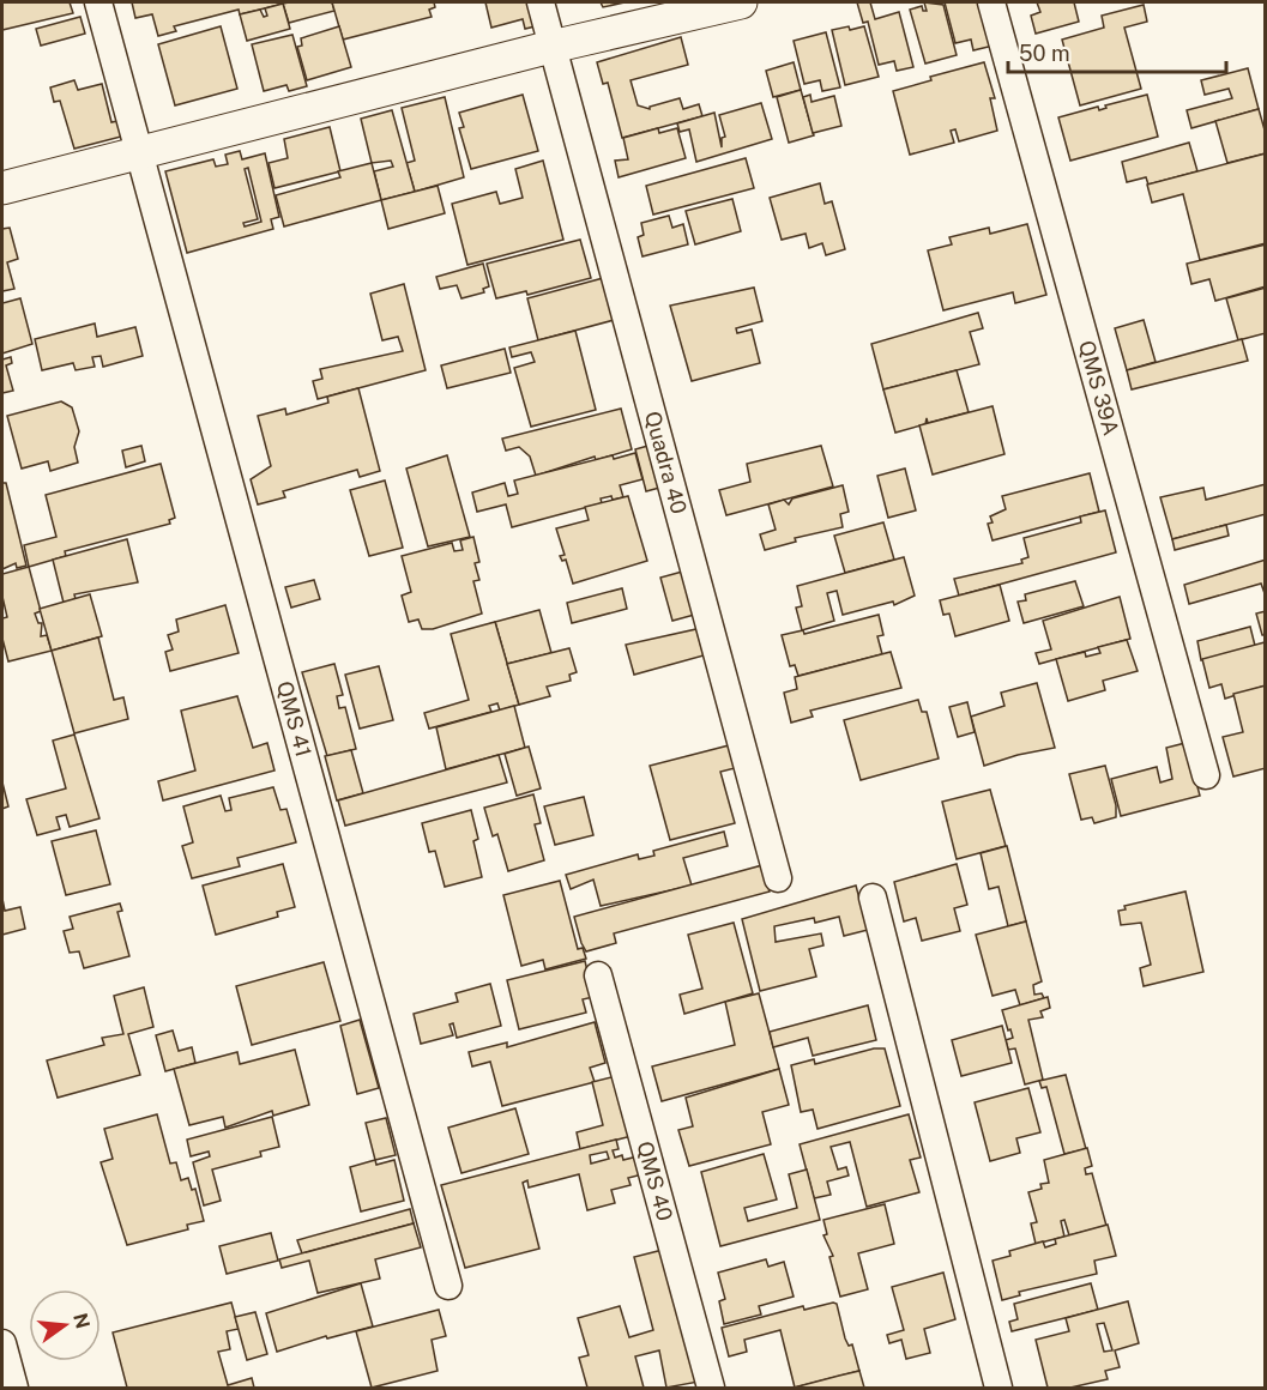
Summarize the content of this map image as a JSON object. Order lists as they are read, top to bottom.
{
  "streets": {
    "street": [
      "QMS 39A",
      "Quadra 40",
      "QMS 41",
      "QMS 40"
    ]
  },
  "scale_bar": "50 m",
  "north": "right"
}
